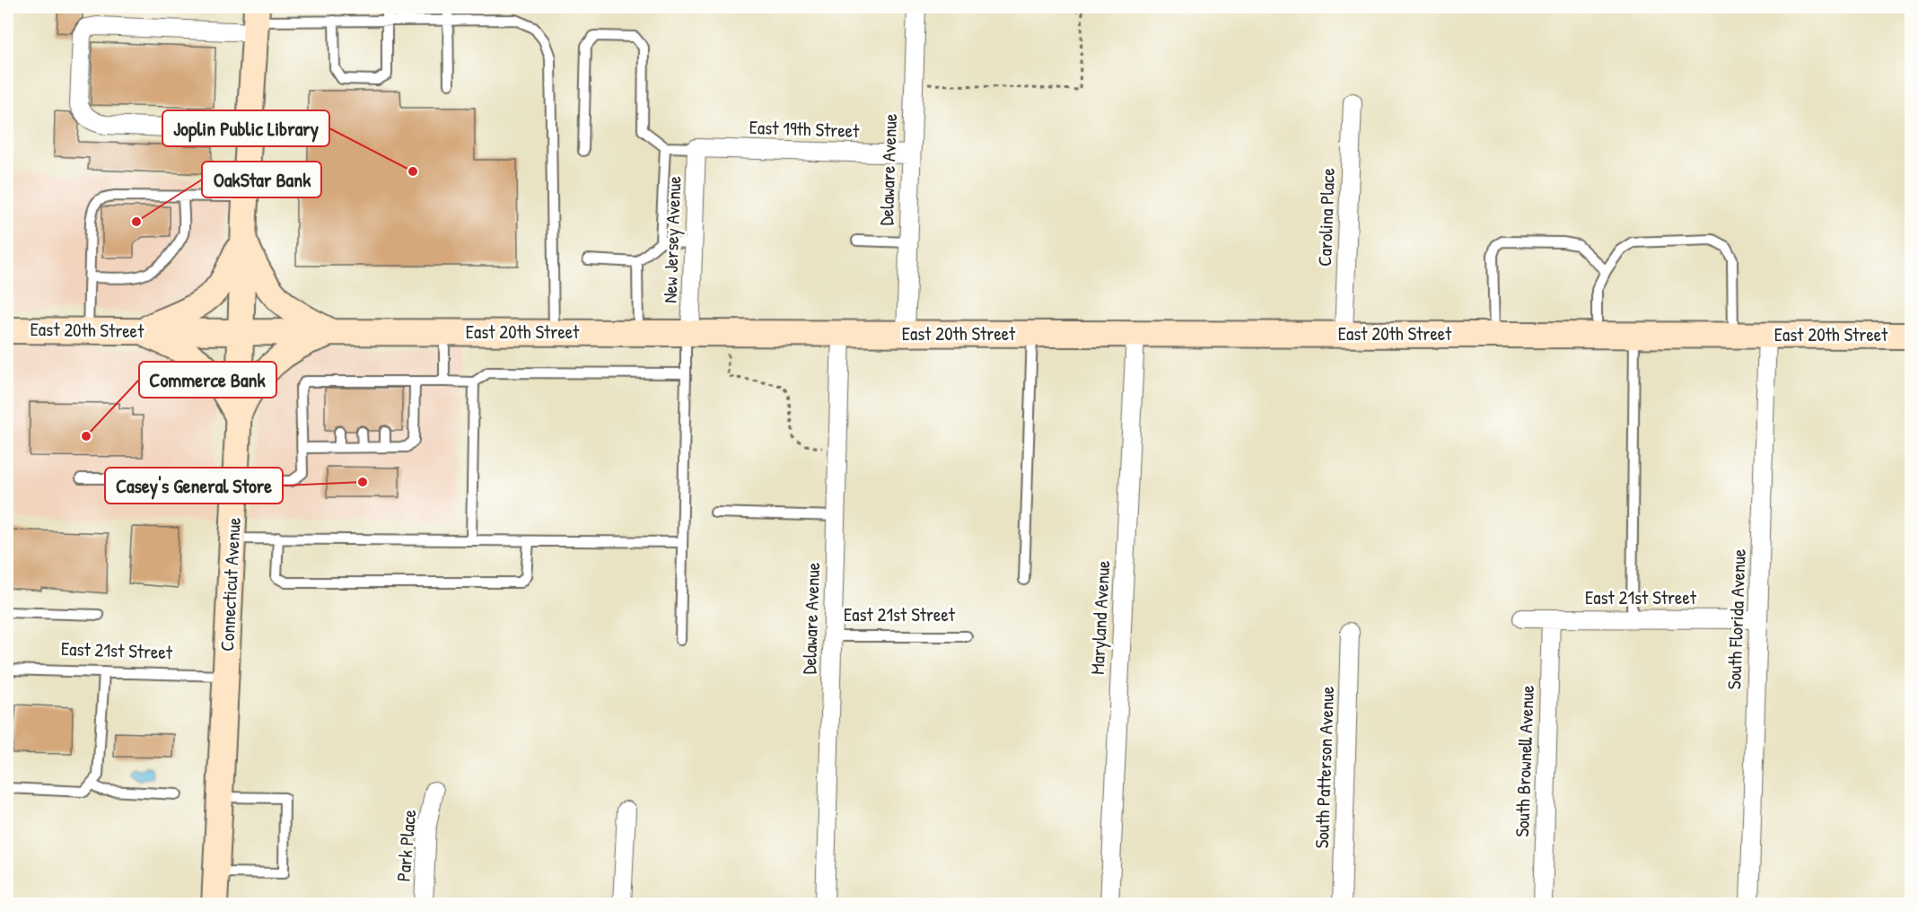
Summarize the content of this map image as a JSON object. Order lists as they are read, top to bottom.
{
  "streets": {
    "main road": ["East 20th Street", "Connecticut Avenue"],
    "street": [
      "East 19th Street",
      "Delaware Avenue",
      "Carolina Place",
      "New Jersey Avenue",
      "East 21st Street",
      "Maryland Avenue",
      "South Florida Avenue",
      "South Brownell Avenue",
      "South Patterson Avenue",
      "Park Place"
    ]
  },
  "crossings": [
    ["East 19th Street", "Delaware Avenue"],
    ["East 19th Street", "New Jersey Avenue"],
    ["Delaware Avenue", "East 20th Street"],
    ["Delaware Avenue", "East 21st Street"],
    ["Carolina Place", "East 20th Street"],
    ["New Jersey Avenue", "East 20th Street"],
    ["East 20th Street", "Connecticut Avenue"],
    ["East 20th Street", "Maryland Avenue"],
    ["East 20th Street", "South Florida Avenue"],
    ["Connecticut Avenue", "East 21st Street"],
    ["East 21st Street", "South Florida Avenue"],
    ["East 21st Street", "South Brownell Avenue"]
  ],
  "places": [
    "Joplin Public Library",
    "OakStar Bank",
    "Commerce Bank",
    "Casey's General Store"
  ]
}
